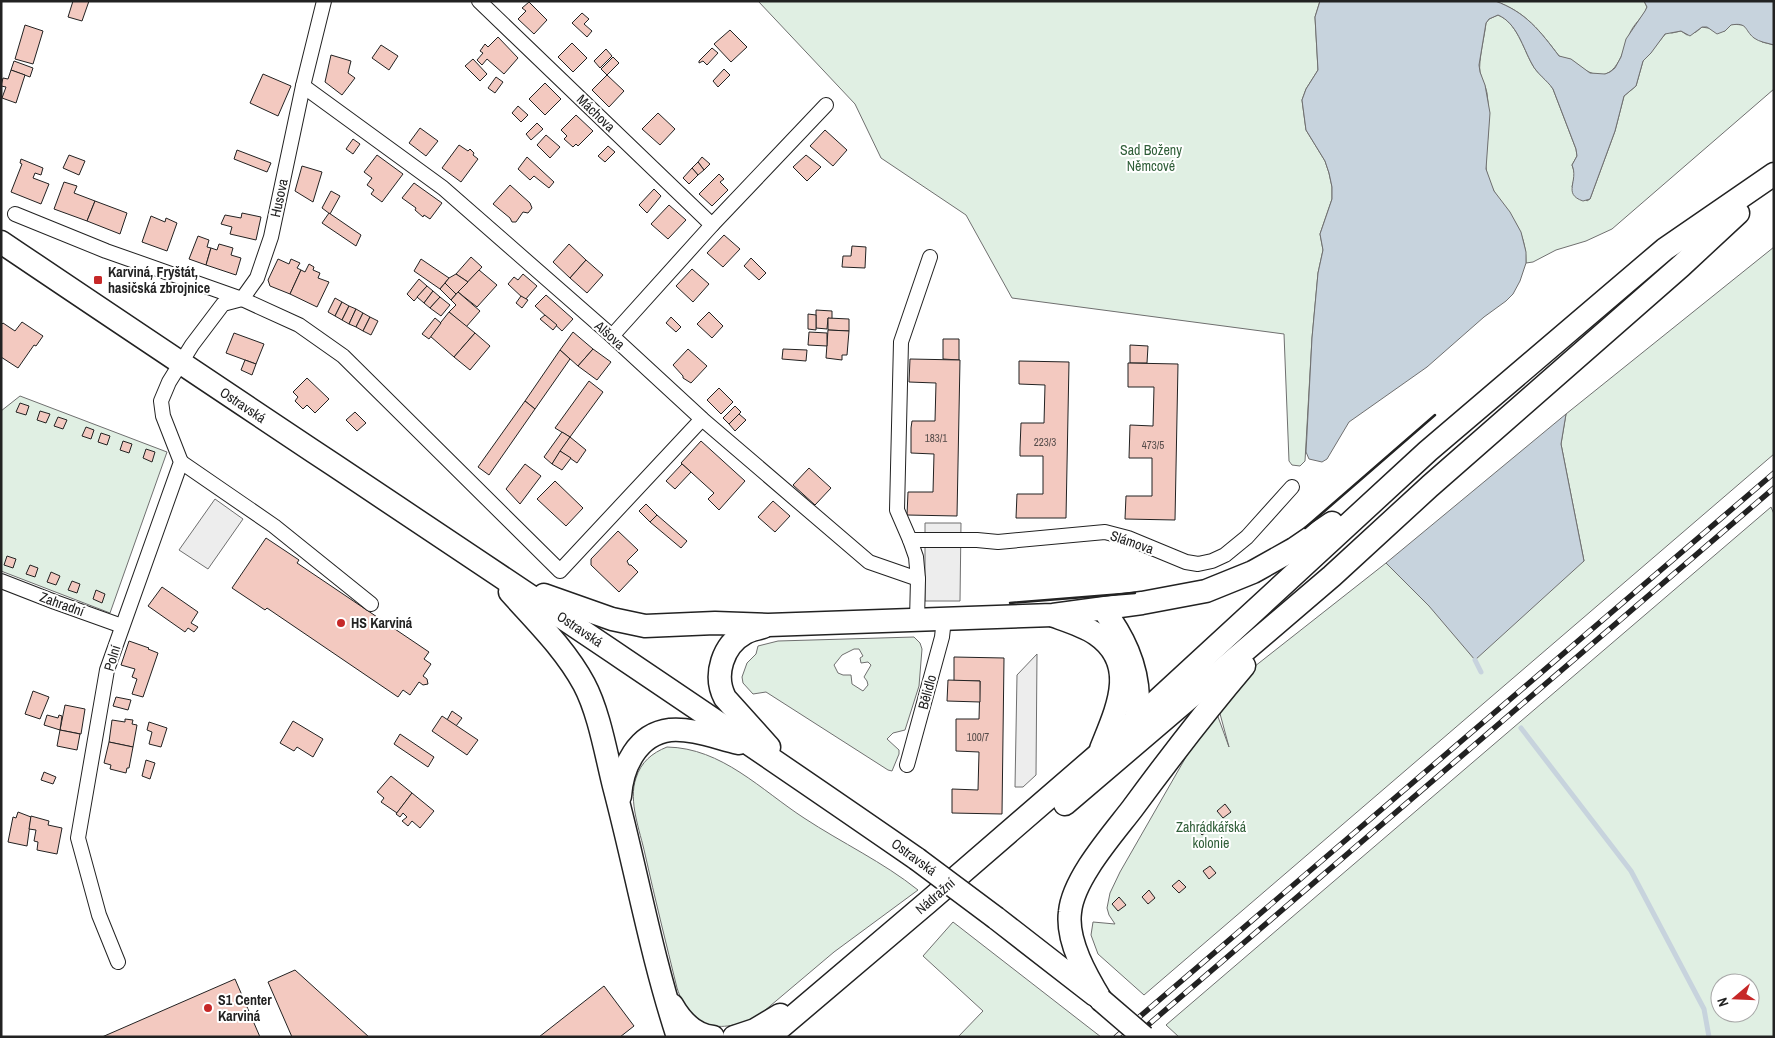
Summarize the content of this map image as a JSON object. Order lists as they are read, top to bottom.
{
  "streets": {
    "main road": ["Ostravská", "Nádražní"],
    "street": [
      "Máchova",
      "Husova",
      "Alšova",
      "Slámova",
      "Zahradní",
      "Polní",
      "Bělidlo"
    ]
  },
  "crossings": [
    ["Husova", "Alšova"],
    ["Zahradní", "Polní"]
  ],
  "parks": ["Sad Boženy Němcové", "Zahrádkářská kolonie"],
  "places": {
    "transit": ["Karviná, Fryštát, hasičská zbrojnice"],
    "other": ["HS Karviná", "S1 Center Karviná"]
  },
  "house_numbers": [
    "183/1",
    "223/3",
    "473/5",
    "100/7"
  ],
  "north": "left"
}
